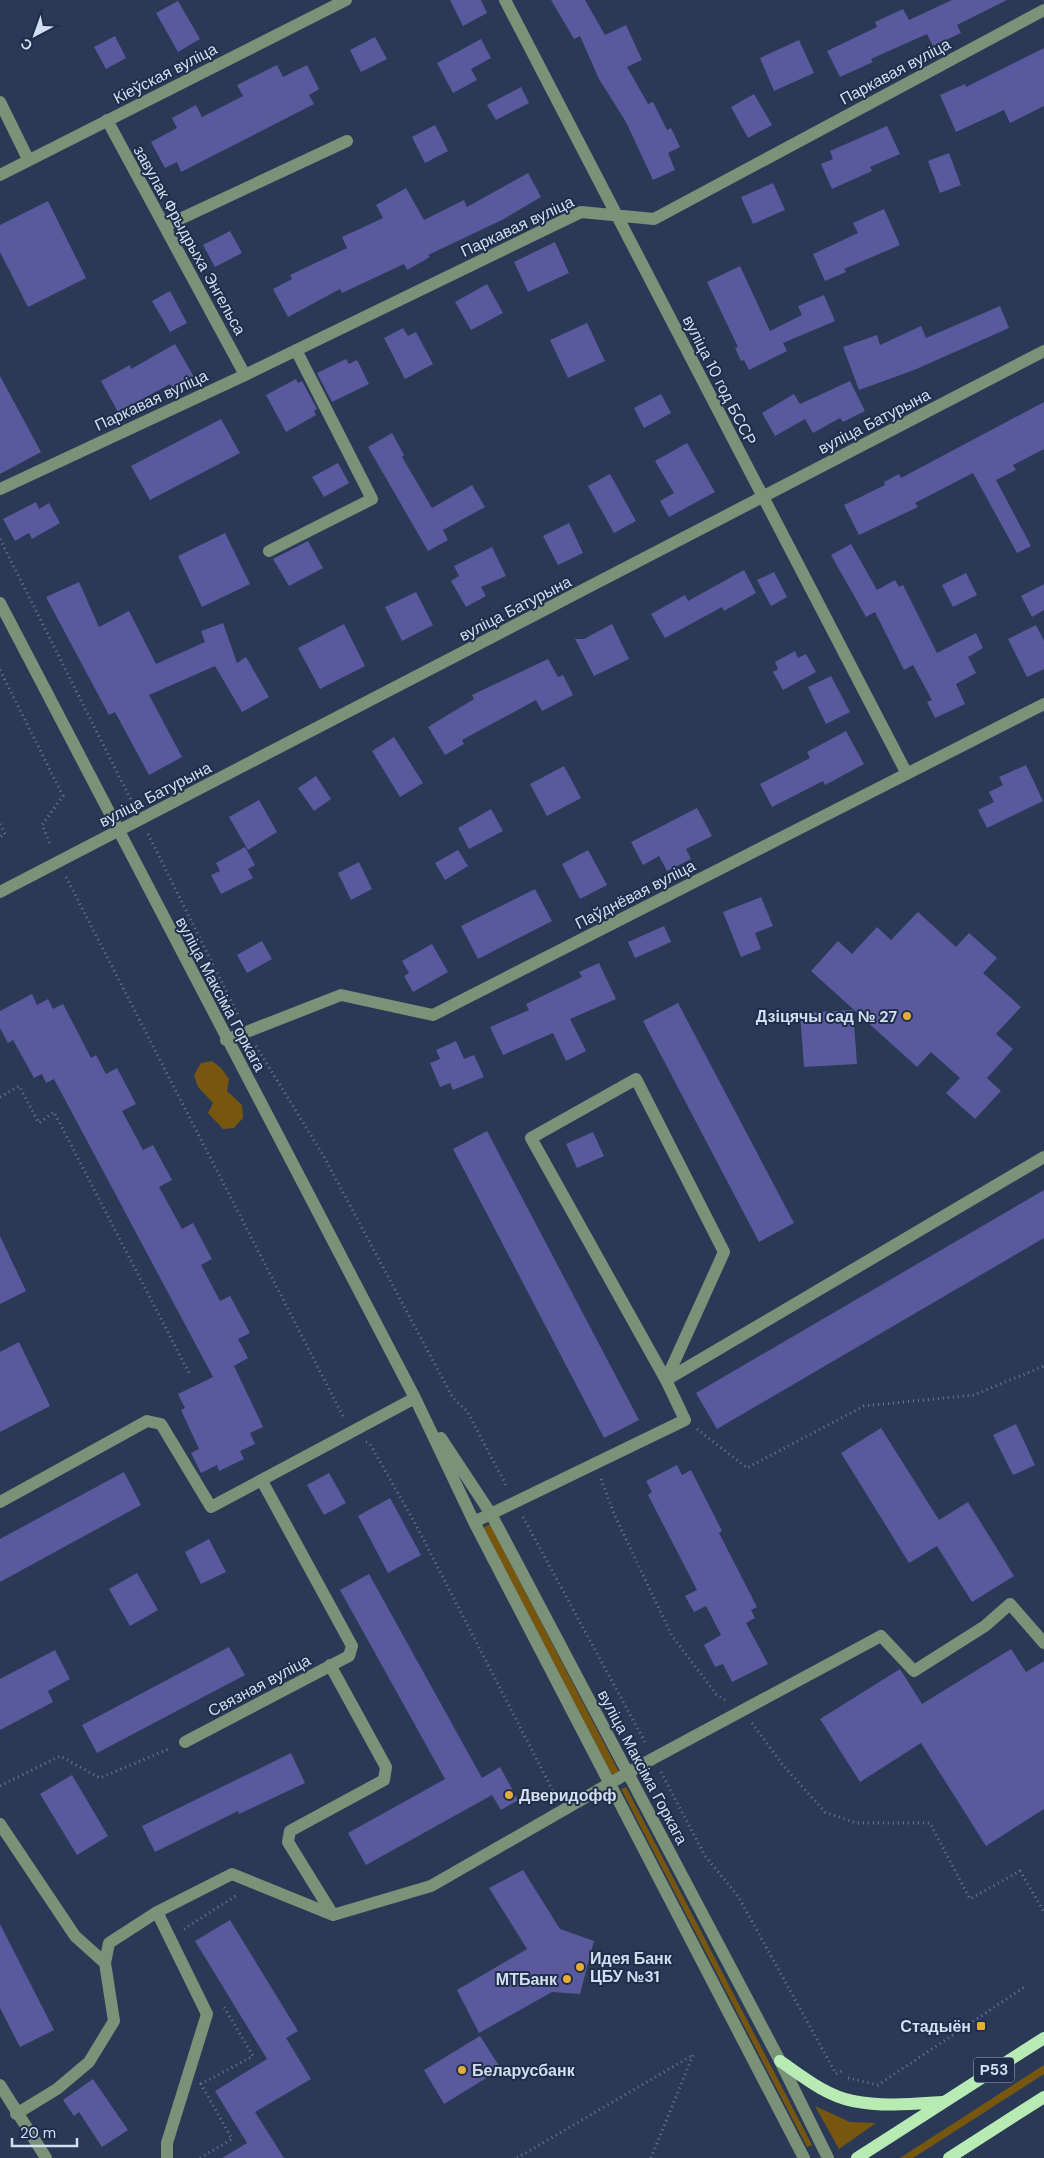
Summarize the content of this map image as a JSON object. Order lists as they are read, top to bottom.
{
  "streets": {
    "main road": ["Р53"],
    "street": [
      "Паркавая вуліца",
      "Кіеўская вуліца",
      "завулак Фрыдрыха Энгельса",
      "вуліца 10 год БССР",
      "вуліца Батурына",
      "Паўднёвая вуліца",
      "вуліца Максіма Горкага",
      "Связная вуліца"
    ]
  },
  "crossings": [
    ["Паркавая вуліца", "завулак Фрыдрыха Энгельса"],
    ["Паркавая вуліца", "вуліца 10 год БССР"],
    ["Кіеўская вуліца", "завулак Фрыдрыха Энгельса"],
    ["вуліца 10 год БССР", "вуліца Батурына"],
    ["вуліца 10 год БССР", "Паўднёвая вуліца"],
    ["вуліца Батурына", "вуліца Максіма Горкага"],
    ["Паўднёвая вуліца", "вуліца Максіма Горкага"]
  ],
  "places": {
    "other": [
      "Дзіцячы сад № 27",
      "Дверидофф",
      "Идея Банк ЦБУ №31",
      "МТБанк",
      "Беларусбанк"
    ],
    "transit": ["Стадыён"]
  },
  "scale_bar": "20 m",
  "north": "bottom left"
}
